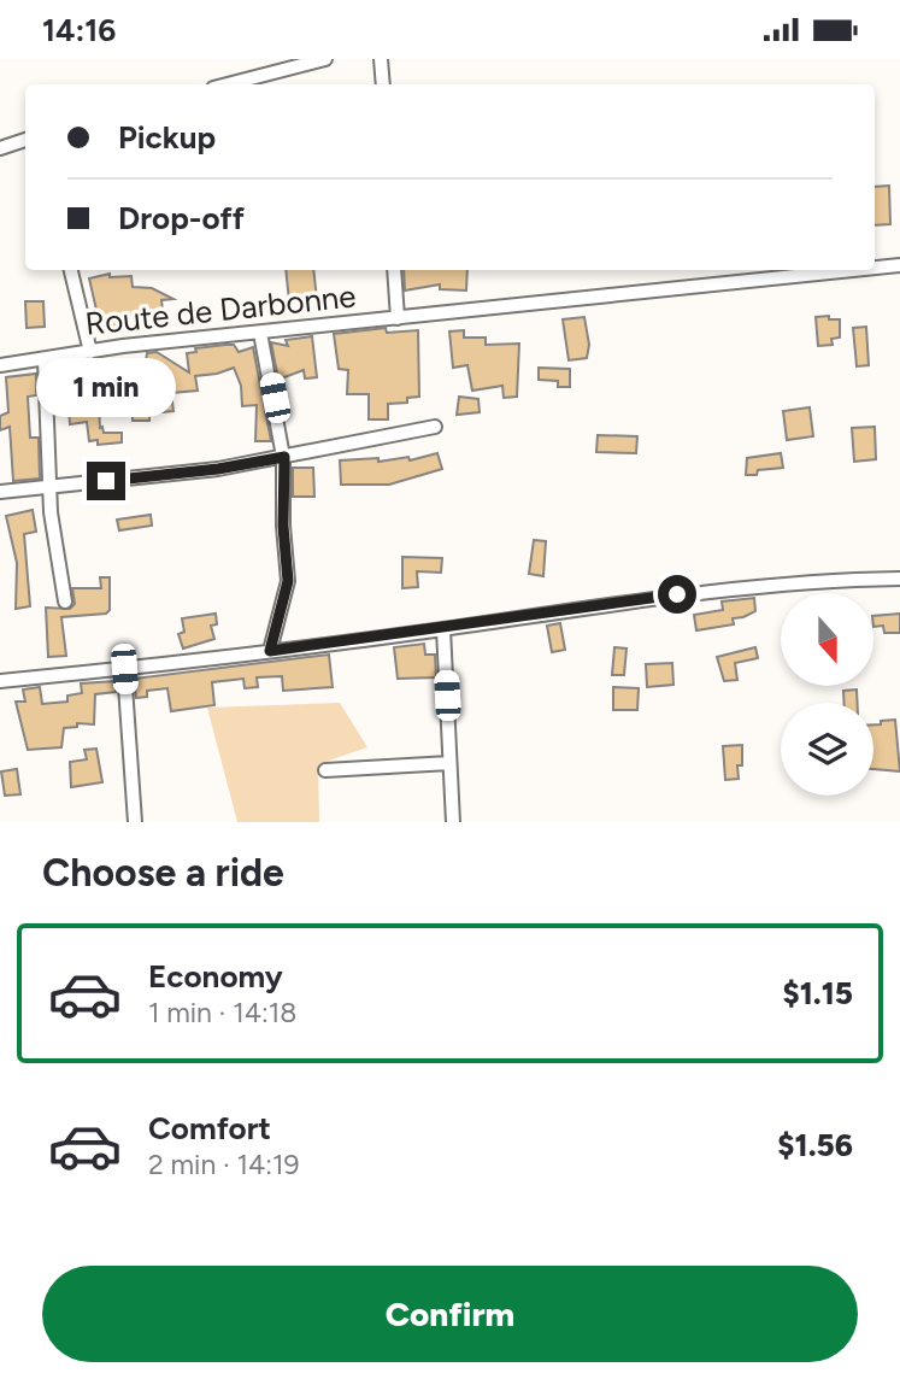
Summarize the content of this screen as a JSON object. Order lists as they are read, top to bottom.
{
  "streets": {
    "street": ["Route de Darbonne"]
  },
  "north": "bottom",
  "page": {
    "status": "14:16",
    "banner": ["Pickup", "Drop-off"],
    "bubble": "1 min",
    "heading": "Choose a ride",
    "list": [
      {
        "name": "Economy",
        "note": "1 min · 14:18",
        "value": "$1.15"
      },
      {
        "name": "Comfort",
        "note": "2 min · 14:19",
        "value": "$1.56"
      }
    ],
    "buttons": "Confirm"
  }
}
